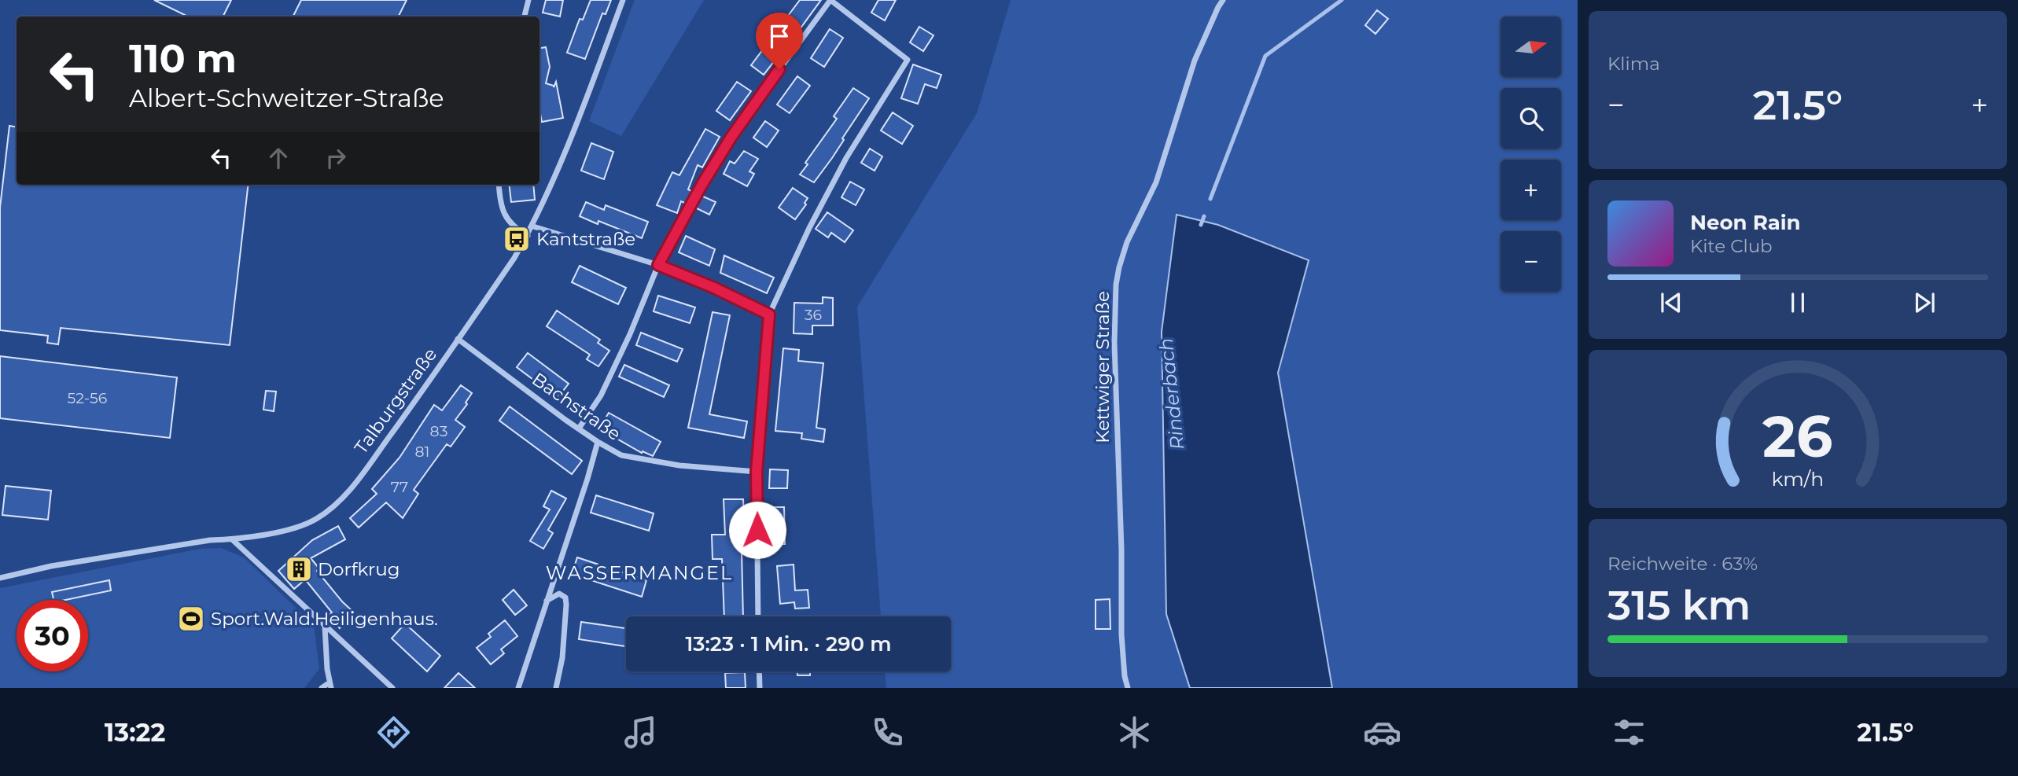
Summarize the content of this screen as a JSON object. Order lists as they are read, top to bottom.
{
  "streets": {
    "street": ["Kettwiger Straße", "Talburgstraße", "Bachstraße"]
  },
  "crossings": [
    ["Talburgstraße", "Bachstraße"]
  ],
  "districts": ["WASSERMANGEL"],
  "water": ["Rinderbach"],
  "places": {
    "bus stop": ["Kantstraße"],
    "building": ["Dorfkrug"],
    "sports": ["Sport.Wald.Heiligenhaus."]
  },
  "house_numbers": [
    "36",
    "52-56",
    "83",
    "81",
    "77"
  ],
  "north": "right",
  "page": {
    "tile": [
      "Klima",
      ["Reichweite · 63%", "315 km"]
    ],
    "map_buttons": ["+", "−"],
    "turn": ["110 m", "Albert-Schweitzer-Straße"],
    "heat": ["−", "21.5°", "+"],
    "song": ["Neon Rain", "Kite Club"],
    "limit": "30",
    "trip": "13:23 · 1 Min. · 290 m",
    "tabs": ["13:22", "21.5°"],
    "gauge": ["26", "km/h"]
  }
}
